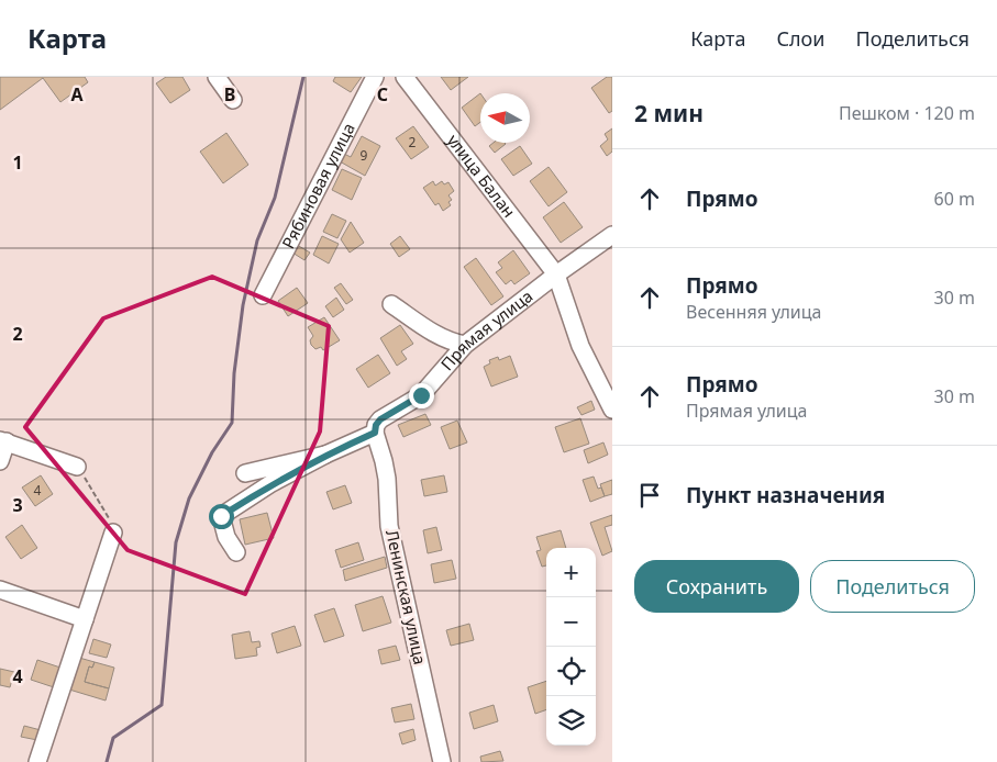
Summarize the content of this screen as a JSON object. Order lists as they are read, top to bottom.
{
  "streets": {
    "street": [
      "улица Балан",
      "Рябиновая улица",
      "Прямая улица",
      "Ленинская улица"
    ]
  },
  "crossings": [
    ["улица Балан", "Прямая улица"],
    ["Прямая улица", "Ленинская улица"]
  ],
  "house_numbers": ["2", "9", "4"],
  "north": "left",
  "page": {
    "header": "Карта",
    "nav": ["Карта", "Слои", "Поделиться"],
    "heading": ["2 мин", "Пешком · 120 m"],
    "list": [
      ["Прямо", "60 m"],
      ["Прямо", "Весенняя улица", "30 m"],
      ["Прямо", "Прямая улица", "30 m"],
      "Пункт назначения"
    ],
    "buttons": ["Сохранить", "Поделиться"],
    "map_buttons": ["+", "−"]
  },
  "grid": {
    "columns": ["A", "B", "C"],
    "rows": [
      "1",
      "2",
      "3",
      "4"
    ]
  }
}
